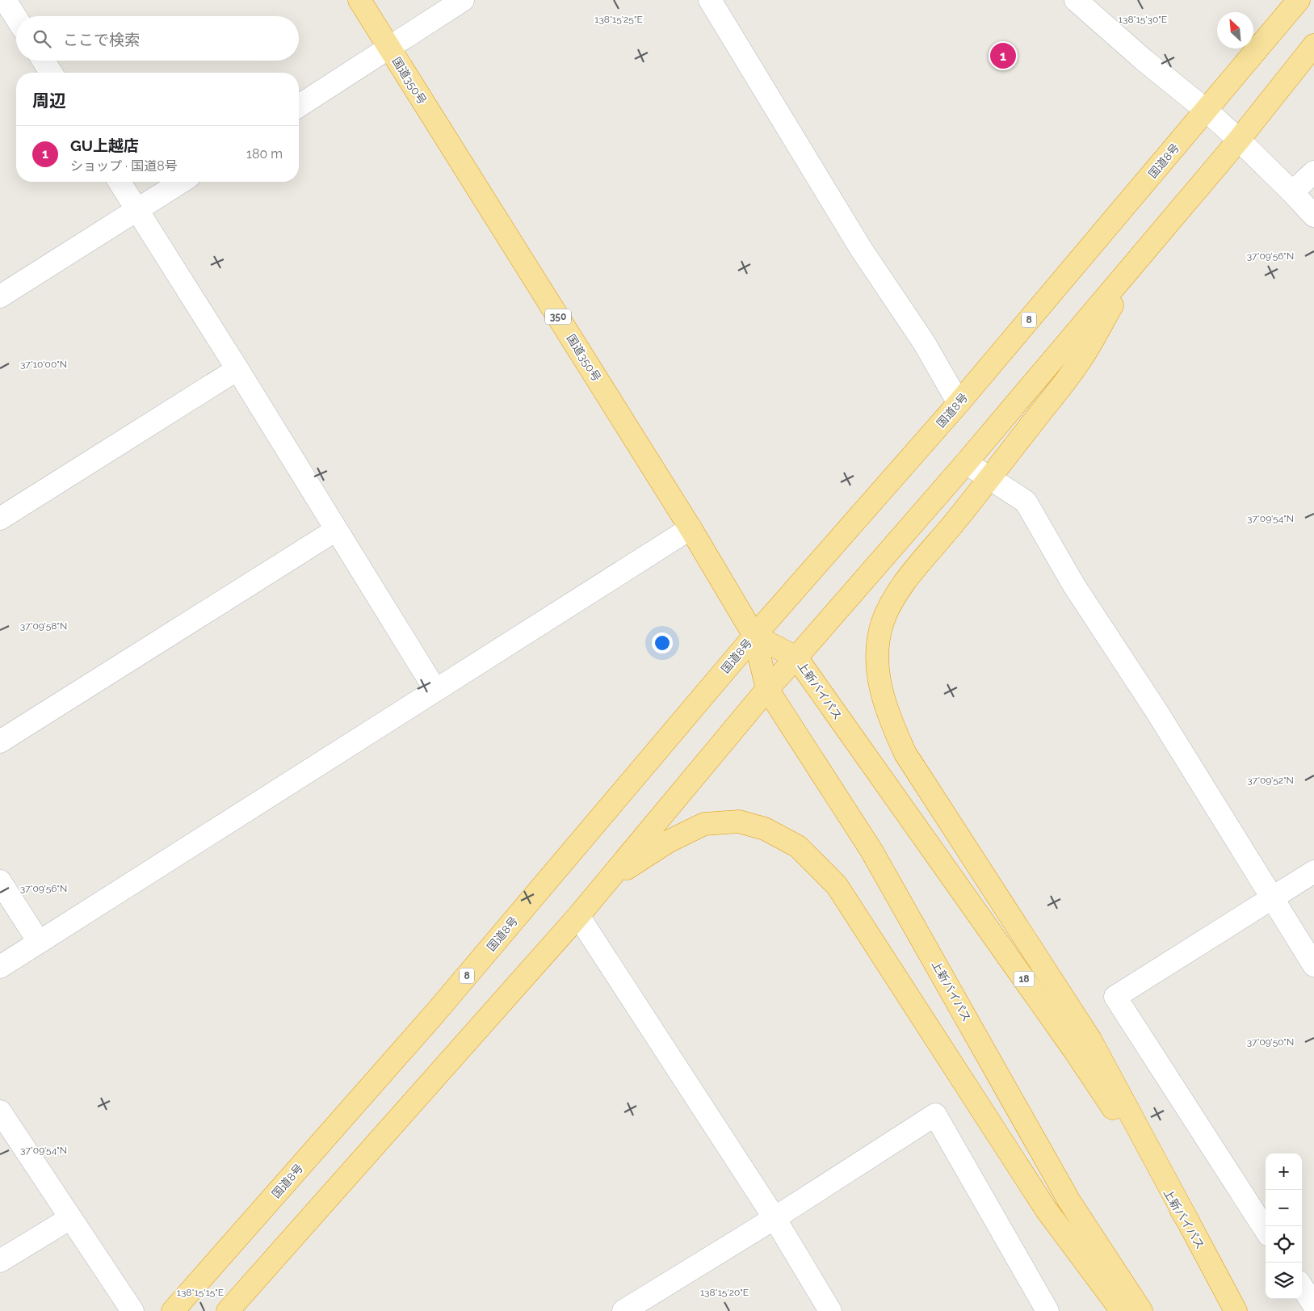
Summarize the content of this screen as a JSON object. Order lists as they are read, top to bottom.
{
  "streets": {
    "highway": [
      "国道350号",
      "国道8号",
      "350",
      "8",
      "上新バイパス",
      "18"
    ]
  },
  "crossings": [
    ["国道350号", "国道8号"],
    ["国道350号", "上新バイパス"],
    ["国道8号", "上新バイパス"]
  ],
  "north": "top left",
  "page": {
    "search": "ここで検索",
    "pins": "1",
    "heading": "周辺",
    "list": [
      {
        "mark": "1",
        "name": "GU上越店",
        "note": "ショップ · 国道8号",
        "value": "180 m"
      }
    ],
    "map_buttons": ["+", "−"]
  },
  "coordinates": [
    "138°15'25\"E",
    "138°15'30\"E",
    "37°09'56\"N",
    "37°10'00\"N",
    "37°09'54\"N",
    "37°09'58\"N",
    "37°09'52\"N",
    "37°09'50\"N",
    "138°15'15\"E",
    "138°15'20\"E"
  ]
}
